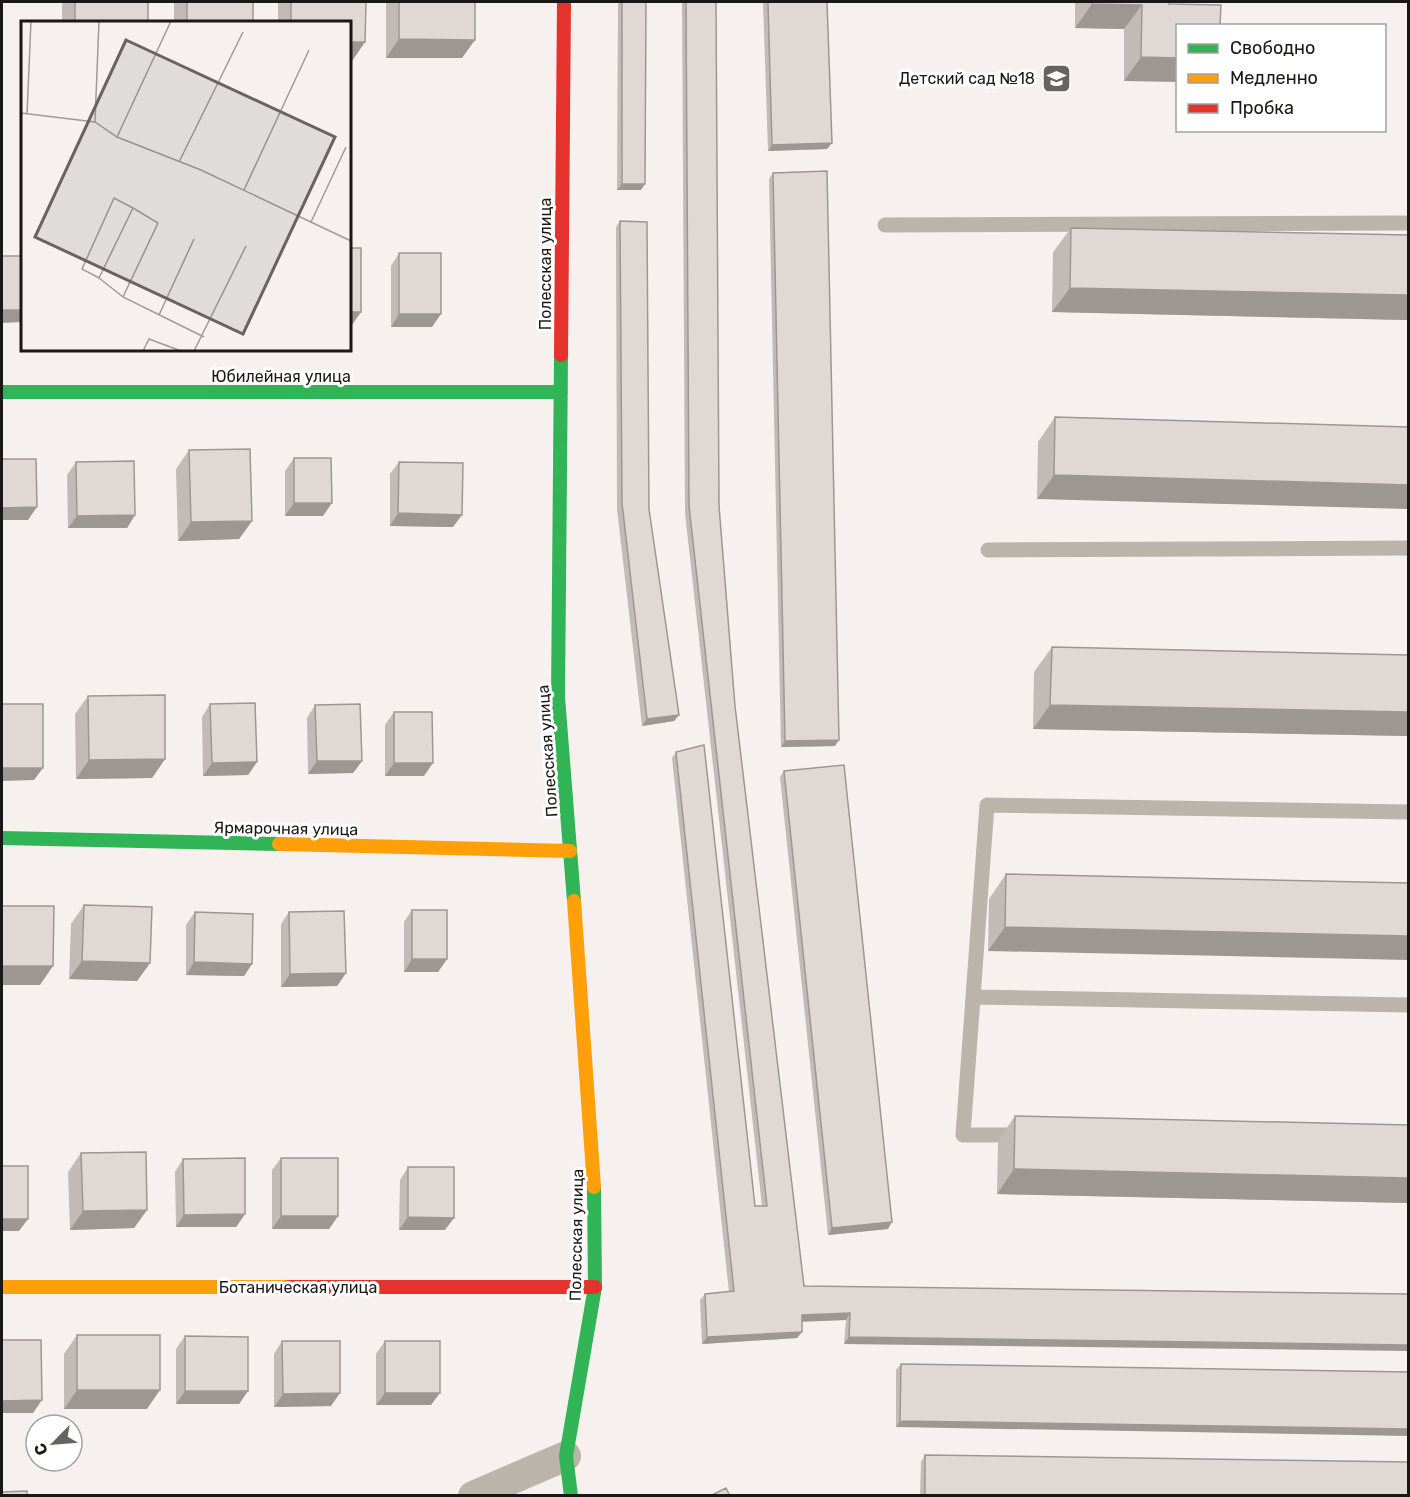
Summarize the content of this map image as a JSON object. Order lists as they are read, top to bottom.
{
  "streets": {
    "street": [
      "Полесская улица",
      "Юбилейная улица",
      "Ярмарочная улица",
      "Ботаническая улица"
    ]
  },
  "crossings": [
    ["Полесская улица", "Юбилейная улица"],
    ["Полесская улица", "Ярмарочная улица"],
    ["Полесская улица", "Ботаническая улица"]
  ],
  "places": {
    "school or university": ["Детский сад №18"]
  },
  "legend": ["Свободно", "Медленно", "Пробка"],
  "north": "bottom left"
}
